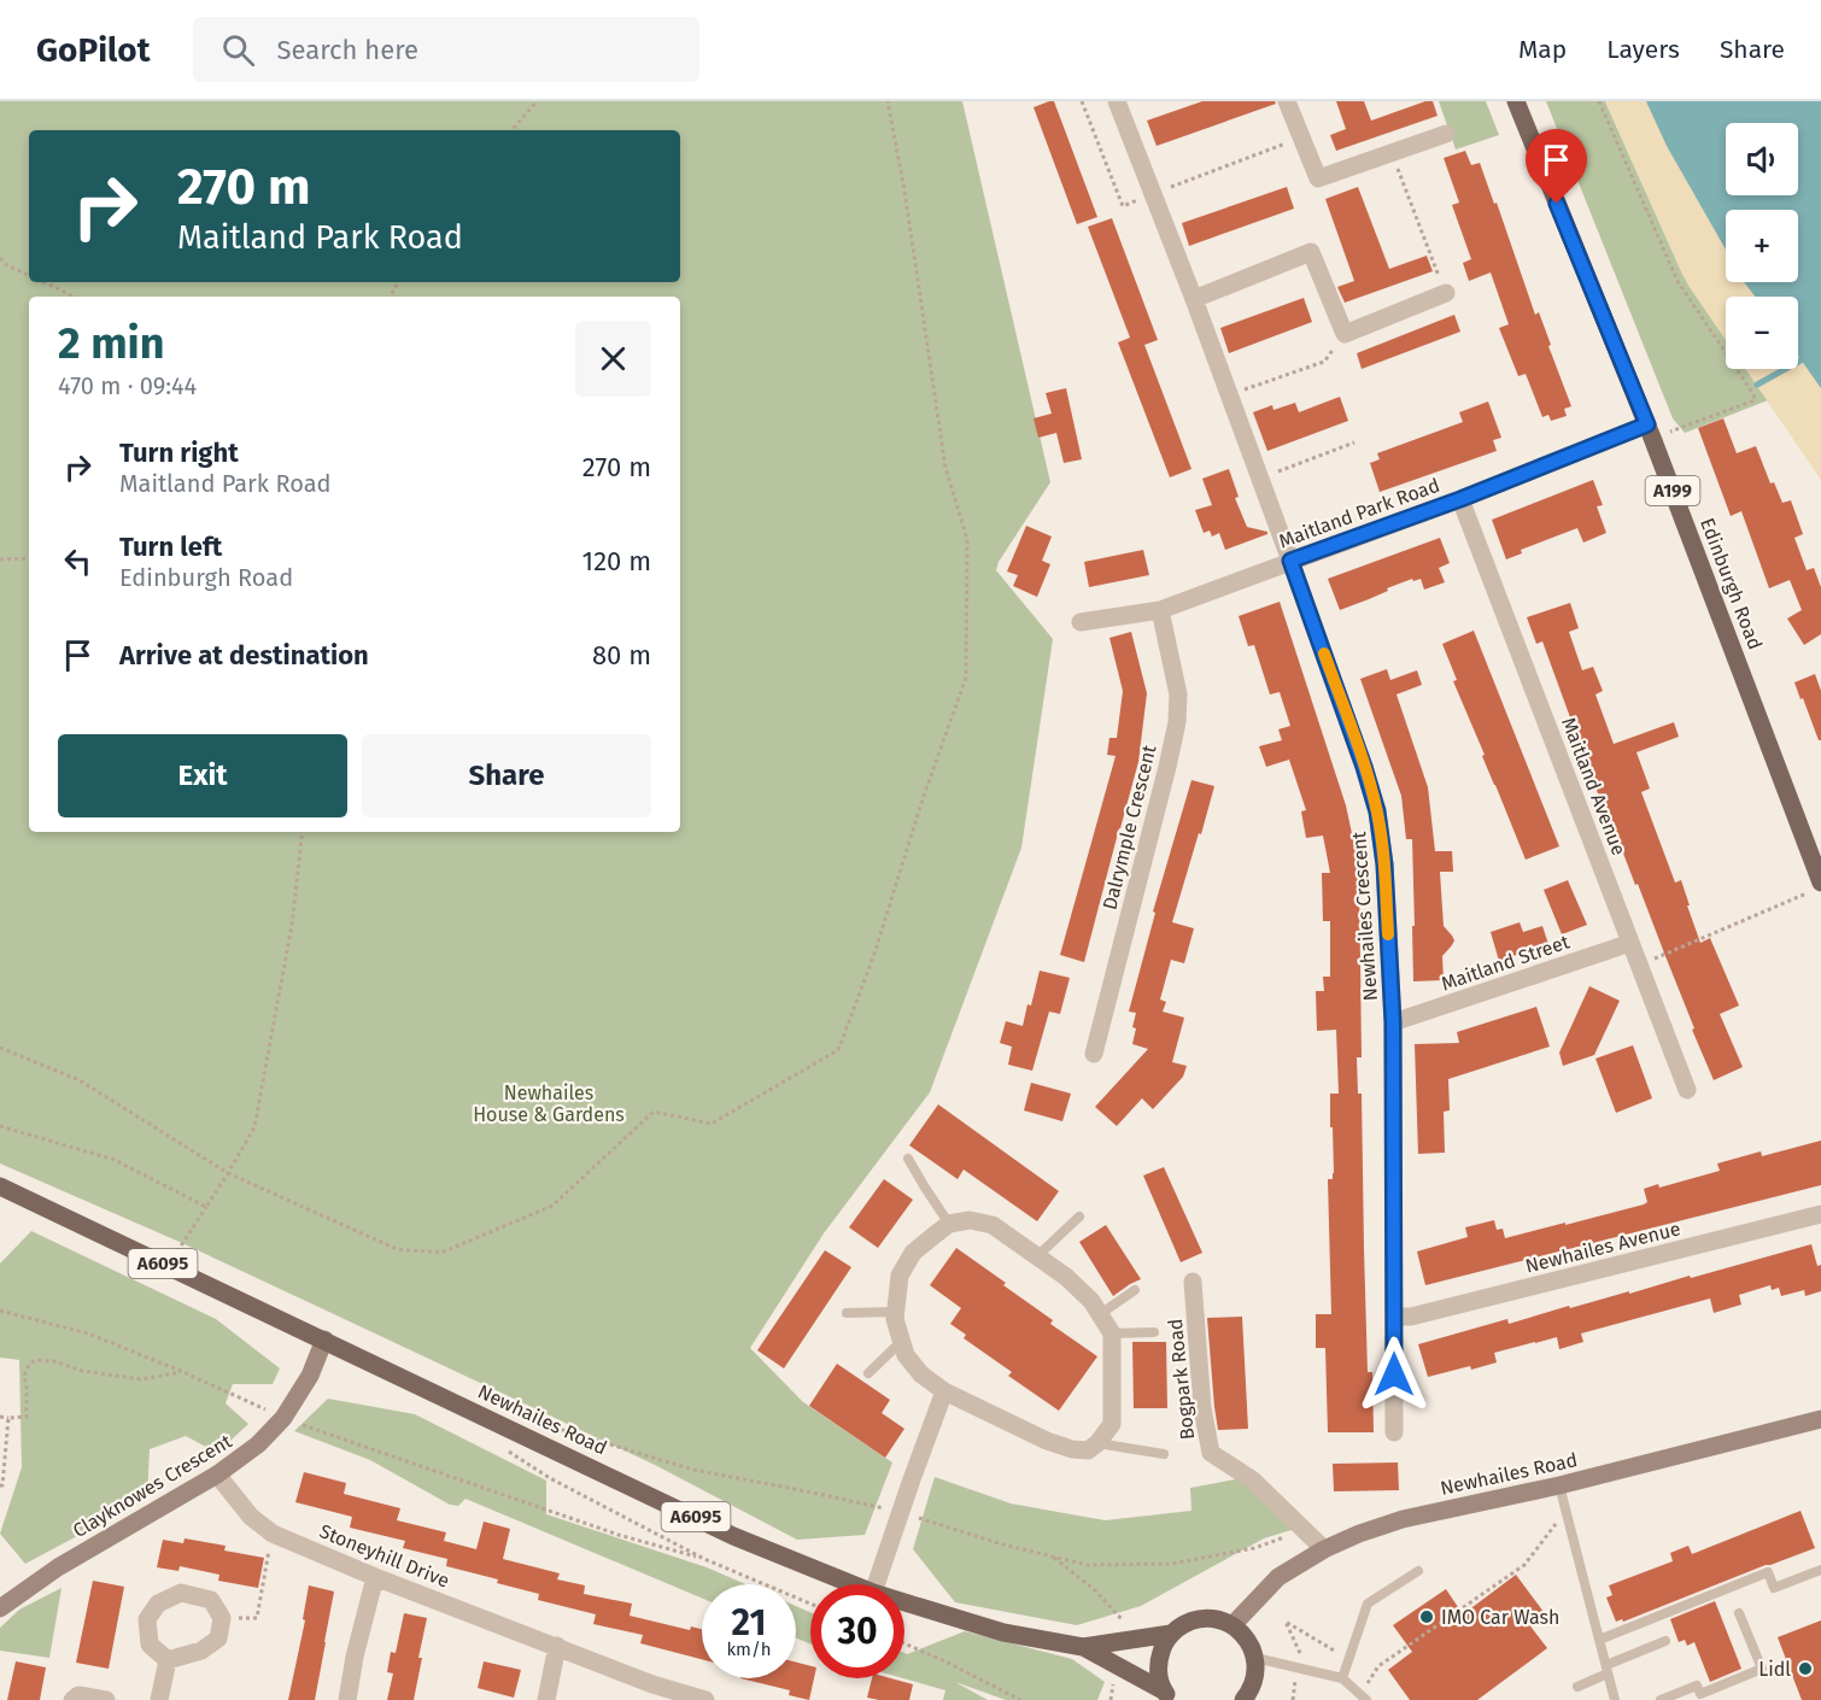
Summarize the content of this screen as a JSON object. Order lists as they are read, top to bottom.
{
  "streets": {
    "main road": [
      "A199",
      "Edinburgh Road",
      "A6095",
      "Newhailes Road",
      "Clayknowes Crescent"
    ],
    "street": [
      "Maitland Park Road",
      "Maitland Avenue",
      "Dalrymple Crescent",
      "Newhailes Crescent",
      "Maitland Street",
      "Newhailes Avenue",
      "Bogpark Road",
      "Stoneyhill Drive"
    ]
  },
  "crossings": [
    ["Maitland Park Road", "Edinburgh Road"],
    ["Maitland Park Road", "Maitland Avenue"],
    ["Maitland Park Road", "Dalrymple Crescent"],
    ["Maitland Park Road", "Newhailes Crescent"],
    ["Maitland Avenue", "Maitland Street"],
    ["Newhailes Crescent", "Maitland Street"],
    ["Newhailes Crescent", "Newhailes Avenue"],
    ["Bogpark Road", "Newhailes Road"],
    ["Newhailes Road", "Clayknowes Crescent"],
    ["Clayknowes Crescent", "Stoneyhill Drive"]
  ],
  "parks": ["Newhailes House & Gardens"],
  "places": ["IMO Car Wash", "Lidl"],
  "page": {
    "header": "GoPilot",
    "search": "Search here",
    "nav": ["Map", "Layers", "Share"],
    "map_buttons": ["+", "−"],
    "turn": ["270 m", "Maitland Park Road"],
    "heading": ["2 min", "470 m · 09:44"],
    "list": [
      {
        "name": "Turn right",
        "note": "Maitland Park Road",
        "value": "270 m"
      },
      {
        "name": "Turn left",
        "note": "Edinburgh Road",
        "value": "120 m"
      },
      {
        "name": "Arrive at destination",
        "value": "80 m"
      }
    ],
    "buttons": ["Exit", "Share"],
    "speed": "21 km/h",
    "limit": "30"
  }
}
